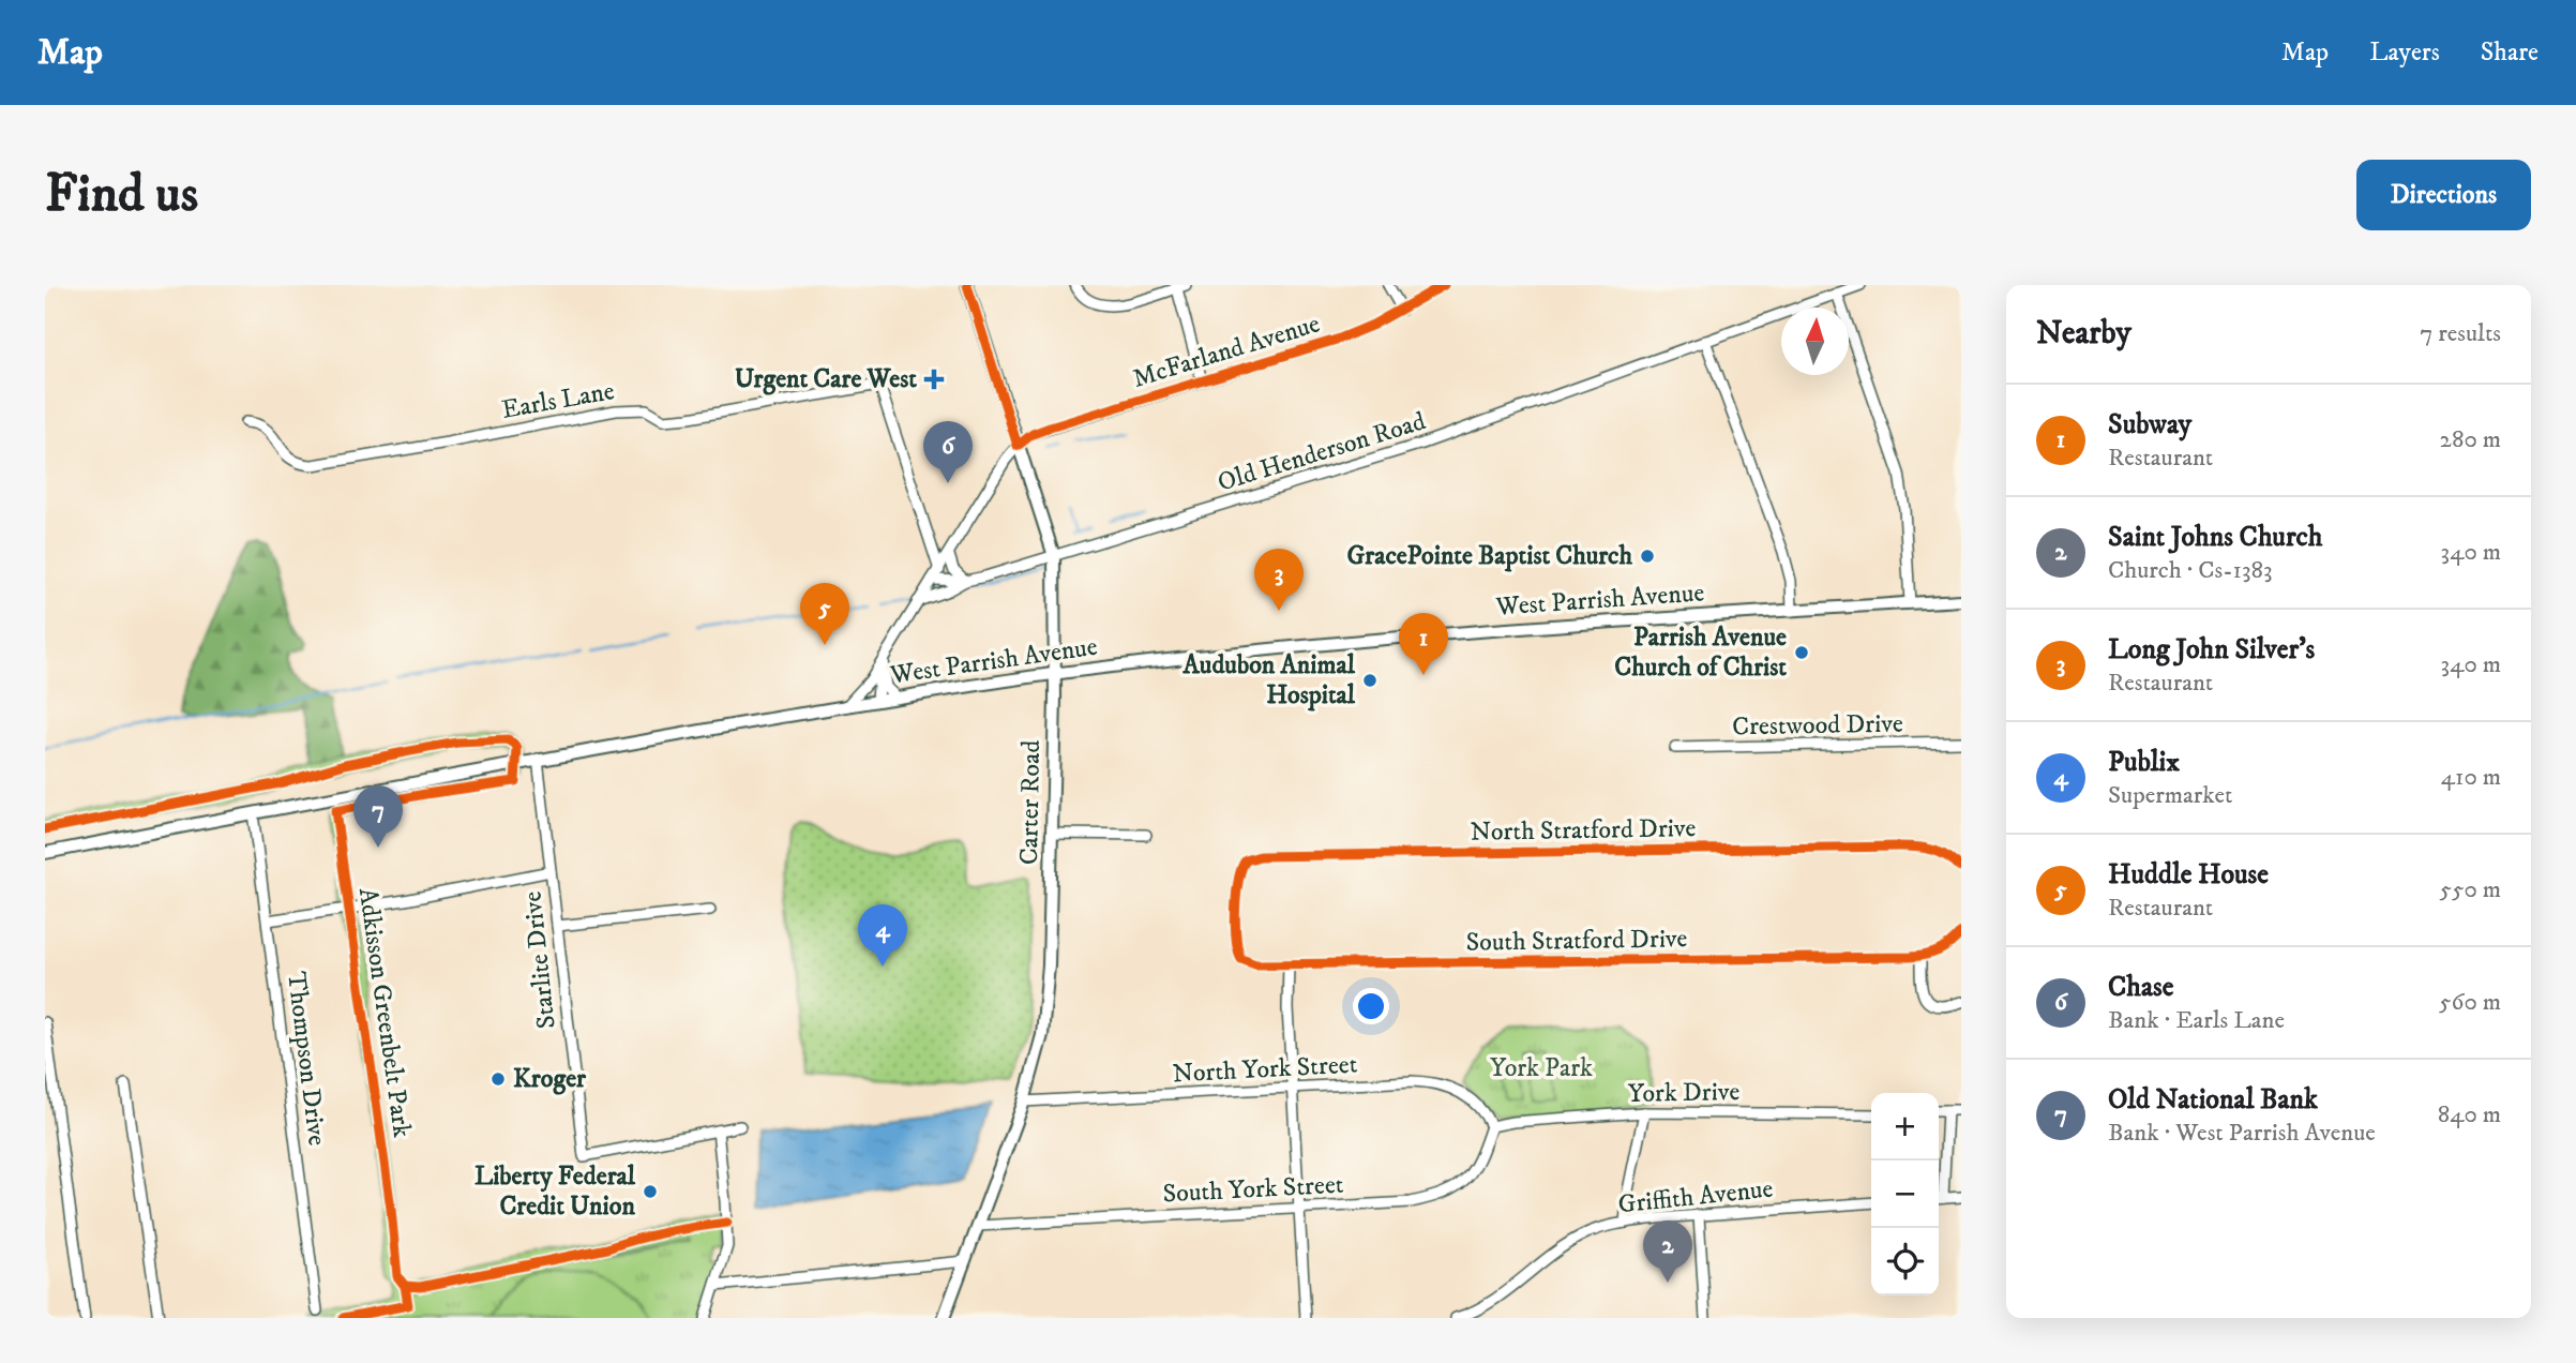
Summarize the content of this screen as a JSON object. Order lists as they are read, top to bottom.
{
  "streets": {
    "main road": ["West Parrish Avenue", "Carter Road"],
    "street": [
      "McFarland Avenue",
      "Earls Lane",
      "Old Henderson Road",
      "Crestwood Drive",
      "North Stratford Drive",
      "South Stratford Drive",
      "Starlite Drive",
      "Thompson Drive",
      "North York Street",
      "York Drive",
      "South York Street",
      "Griffith Avenue"
    ],
    "cycle path": ["Adkisson Greenbelt Park"]
  },
  "crossings": [
    ["McFarland Avenue", "Earls Lane"],
    ["McFarland Avenue", "Old Henderson Road"],
    ["McFarland Avenue", "Carter Road"],
    ["Old Henderson Road", "Carter Road"],
    ["West Parrish Avenue", "Carter Road"],
    ["West Parrish Avenue", "Starlite Drive"],
    ["West Parrish Avenue", "Thompson Drive"],
    ["Carter Road", "North York Street"],
    ["Carter Road", "South York Street"],
    ["North Stratford Drive", "South Stratford Drive"],
    ["North York Street", "York Drive"],
    ["North York Street", "South York Street"],
    ["York Drive", "South York Street"]
  ],
  "parks": ["York Park"],
  "places": {
    "health": ["Urgent Care West"],
    "other": [
      "GracePointe Baptist Church",
      "Parrish Avenue Church of Christ",
      "Audubon Animal Hospital",
      "Kroger",
      "Liberty Federal Credit Union"
    ]
  },
  "north": "top",
  "page": {
    "header": "Map",
    "nav": ["Map", "Layers", "Share"],
    "buttons": "Directions",
    "title": "Find us",
    "heading": ["Nearby", "7 results"],
    "list": [
      {
        "mark": "1",
        "name": "Subway",
        "note": "Restaurant",
        "value": "280 m"
      },
      {
        "mark": "2",
        "name": "Saint Johns Church",
        "note": "Church · Cs-1383",
        "value": "340 m"
      },
      {
        "mark": "3",
        "name": "Long John Silver's",
        "note": "Restaurant",
        "value": "340 m"
      },
      {
        "mark": "4",
        "name": "Publix",
        "note": "Supermarket",
        "value": "410 m"
      },
      {
        "mark": "5",
        "name": "Huddle House",
        "note": "Restaurant",
        "value": "550 m"
      },
      {
        "mark": "6",
        "name": "Chase",
        "note": "Bank · Earls Lane",
        "value": "560 m"
      },
      {
        "mark": "7",
        "name": "Old National Bank",
        "note": "Bank · West Parrish Avenue",
        "value": "840 m"
      }
    ],
    "pins": [
      "6",
      "3",
      "5",
      "1",
      "7",
      "4",
      "2"
    ],
    "map_buttons": ["+", "−"]
  }
}
